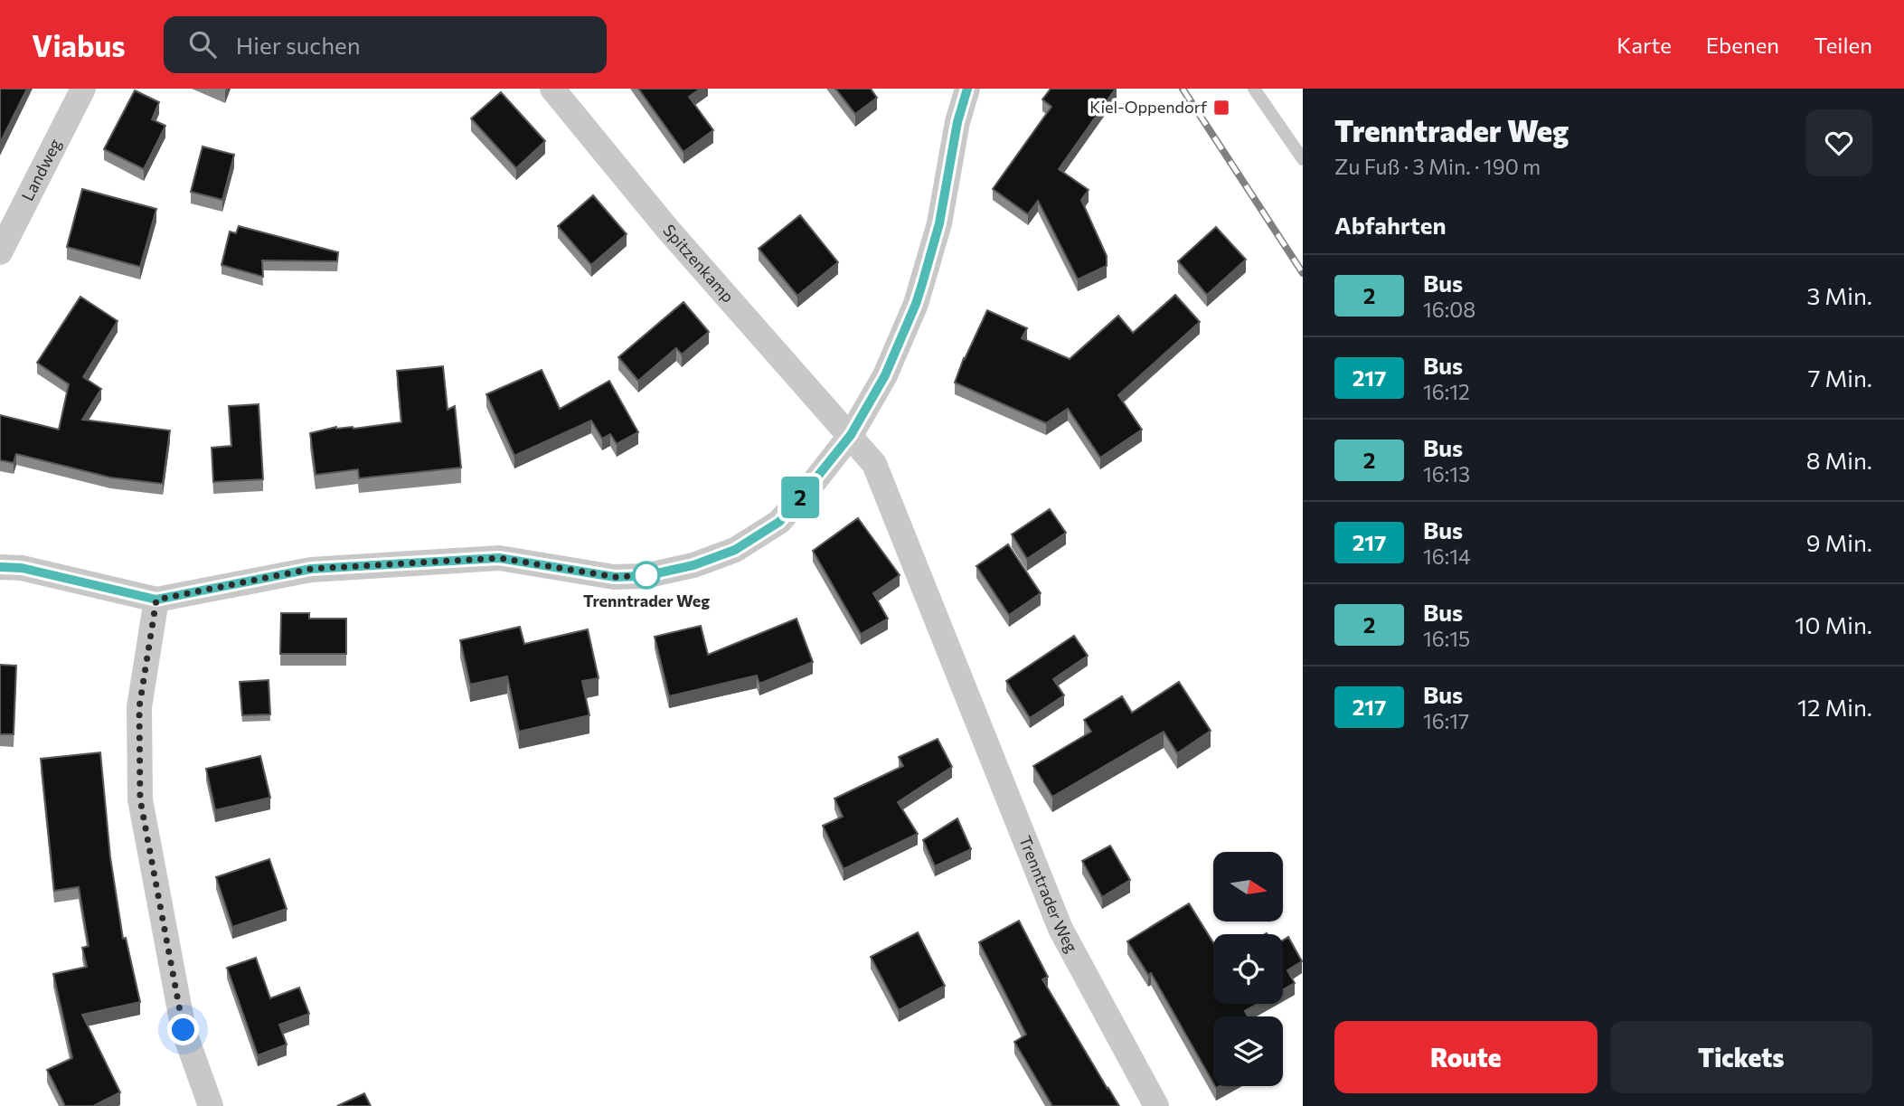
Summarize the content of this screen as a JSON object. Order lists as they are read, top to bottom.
{
  "streets": {
    "street": ["Landweg", "Spitzenkamp", "Trenntrader Weg"]
  },
  "crossings": [
    ["Spitzenkamp", "Trenntrader Weg"]
  ],
  "places": {
    "transit": ["Kiel-Oppendorf"],
    "other": ["Trenntrader Weg"]
  },
  "lines": ["bus line 2"],
  "north": "right",
  "page": {
    "header": "Viabus",
    "search": "Hier suchen",
    "nav": ["Karte", "Ebenen", "Teilen"],
    "on_map": "2",
    "heading": [
      ["Trenntrader Weg", "Zu Fuß · 3 Min. · 190 m"],
      "Abfahrten"
    ],
    "list": [
      {
        "mark": "2",
        "name": "Bus",
        "note": "16:08",
        "value": "3 Min."
      },
      {
        "mark": "217",
        "name": "Bus",
        "note": "16:12",
        "value": "7 Min."
      },
      {
        "mark": "2",
        "name": "Bus",
        "note": "16:13",
        "value": "8 Min."
      },
      {
        "mark": "217",
        "name": "Bus",
        "note": "16:14",
        "value": "9 Min."
      },
      {
        "mark": "2",
        "name": "Bus",
        "note": "16:15",
        "value": "10 Min."
      },
      {
        "mark": "217",
        "name": "Bus",
        "note": "16:17",
        "value": "12 Min."
      }
    ],
    "buttons": ["Route", "Tickets"]
  }
}
